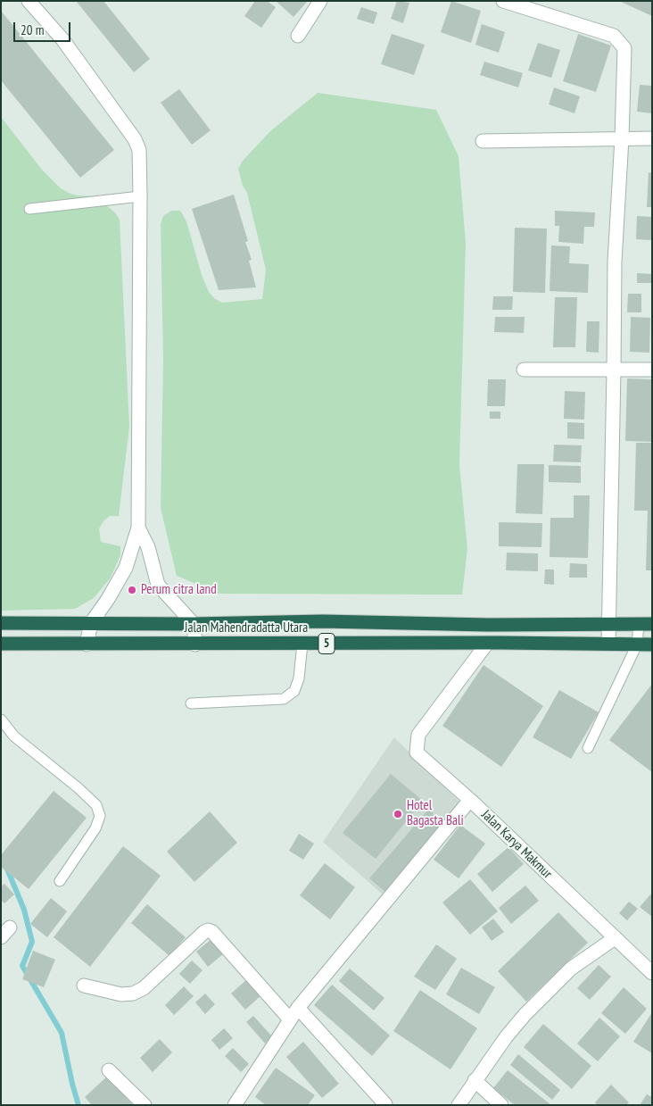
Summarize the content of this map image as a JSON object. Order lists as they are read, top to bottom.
{
  "streets": {
    "highway": ["Jalan Mahendradatta Utara", "5"],
    "street": ["Jalan Karya Makmur"]
  },
  "crossings": [
    ["Jalan Mahendradatta Utara", "Jalan Karya Makmur"]
  ],
  "places": ["Perum citra land", "Hotel Bagasta Bali"],
  "scale_bar": "20 m"
}
